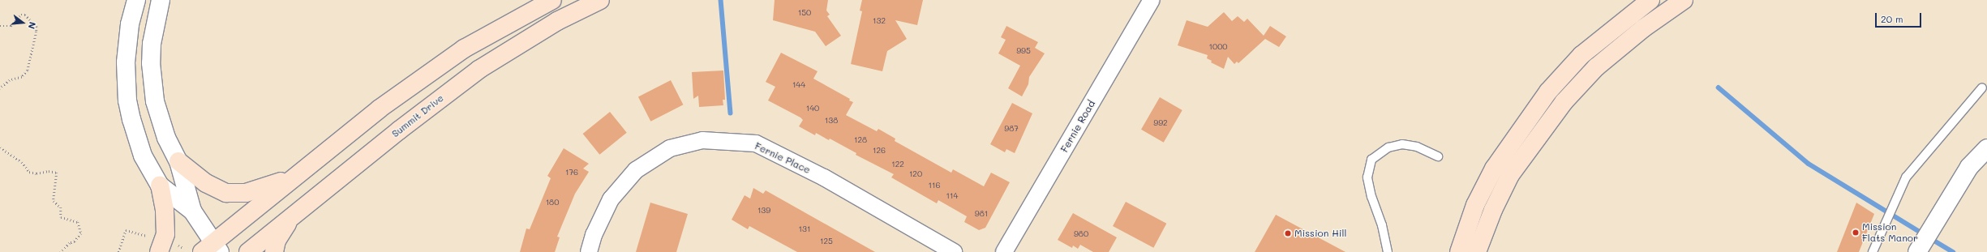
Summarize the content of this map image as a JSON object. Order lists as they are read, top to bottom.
{
  "streets": {
    "main road": ["Summit Drive"],
    "street": ["Fernie Road", "Fernie Place"]
  },
  "places": ["Mission Flats Manor", "Mission Hill"],
  "house_numbers": [
    "150",
    "132",
    "1000",
    "995",
    "144",
    "140",
    "138",
    "992",
    "987",
    "128",
    "126",
    "122",
    "176",
    "120",
    "116",
    "114",
    "180",
    "139",
    "981",
    "131",
    "980",
    "125"
  ],
  "scale_bar": "20 m",
  "north": "right"
}
